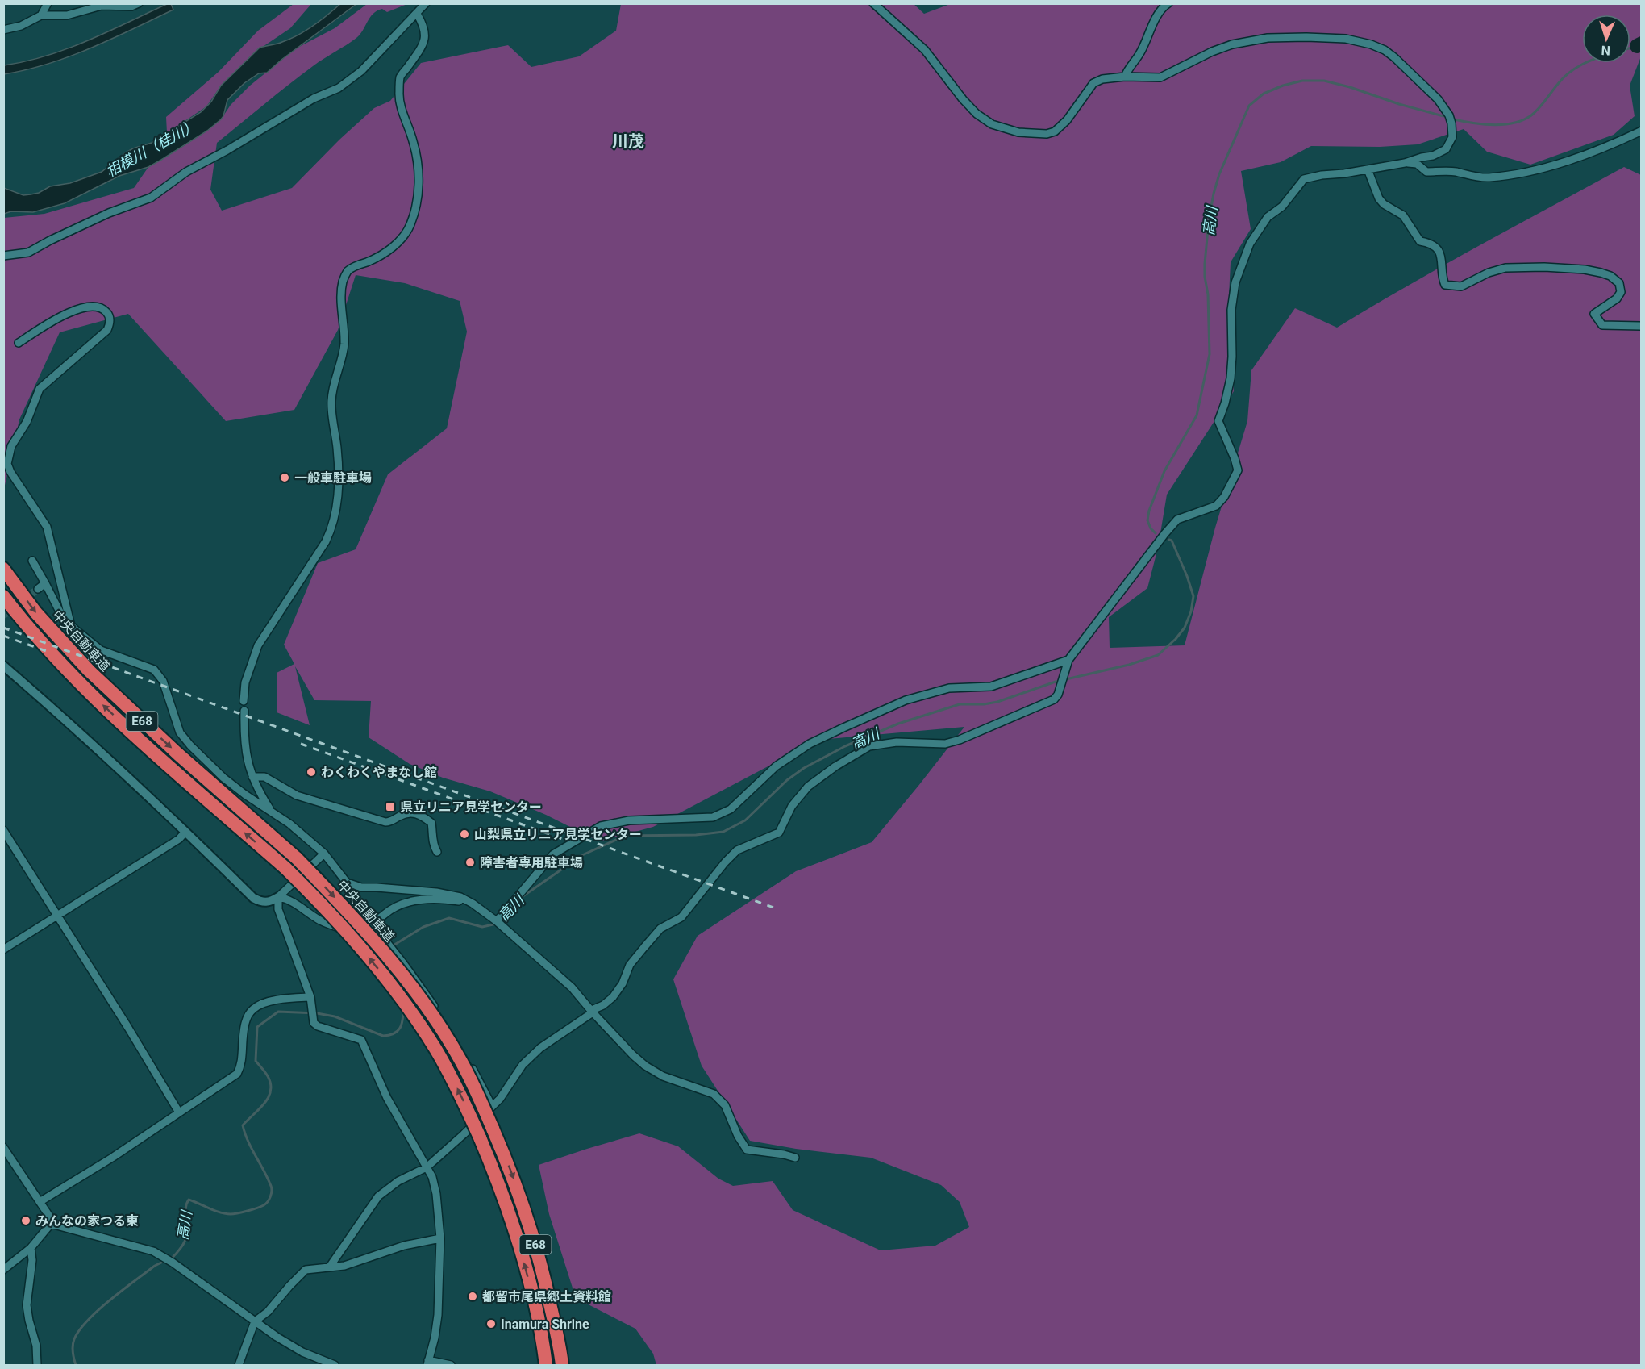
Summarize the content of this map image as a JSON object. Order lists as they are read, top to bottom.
{
  "streets": {
    "highway": ["中央自動車道", "E68"]
  },
  "districts": ["川茂"],
  "water": ["相模川（桂川）", "高川"],
  "places": {
    "other": [
      "一般車駐車場",
      "わくわくやまなし館",
      "山梨県立リニア見学センター",
      "障害者専用駐車場",
      "みんなの家つる東",
      "都留市尾県郷土資料館",
      "Inamura Shrine"
    ],
    "transit": ["県立リニア見学センター"]
  },
  "north": "bottom"
}
